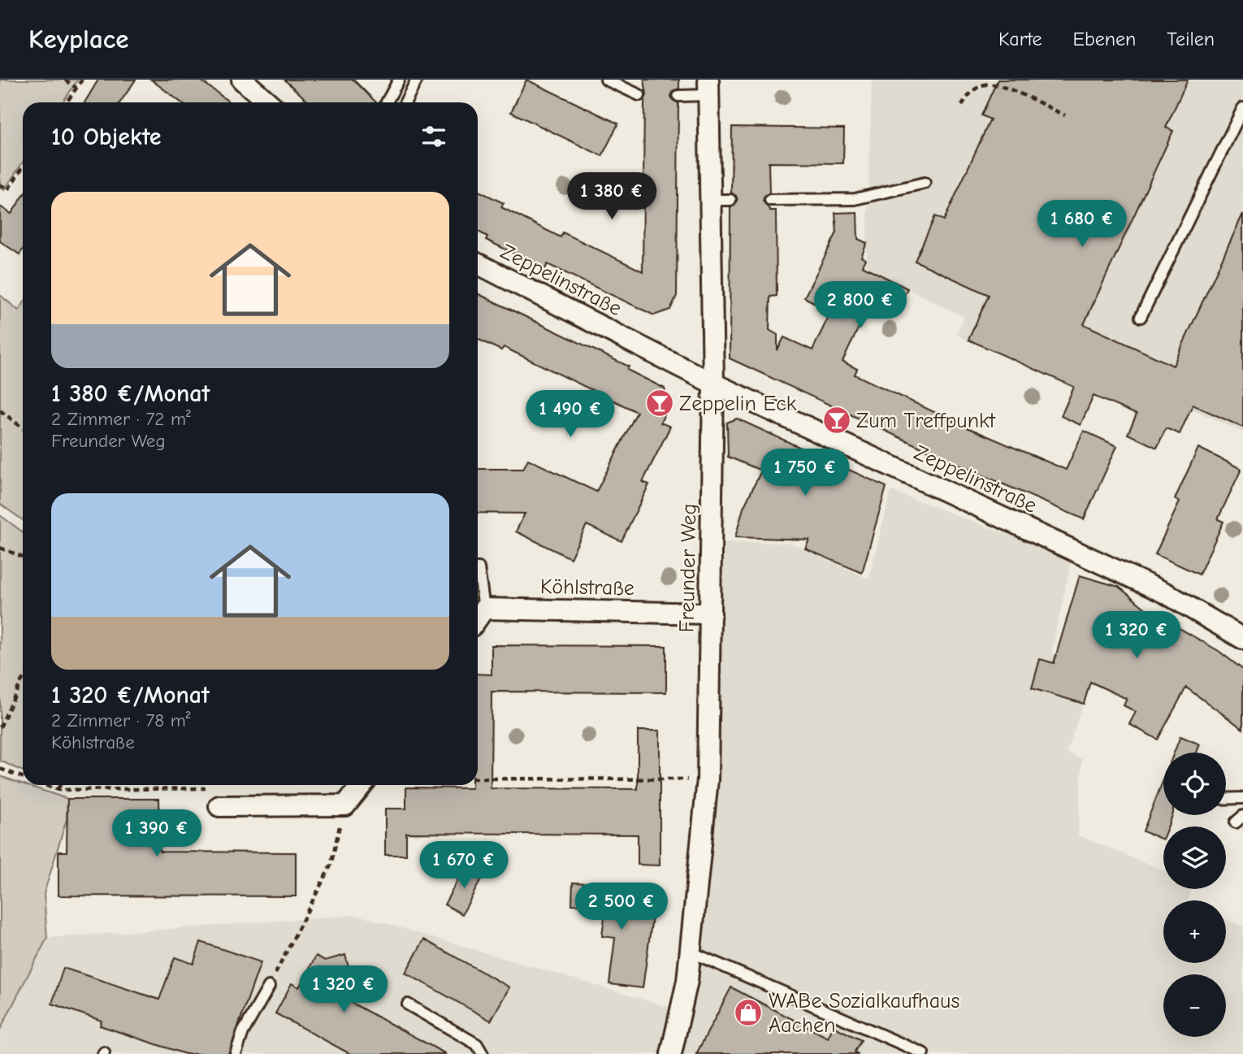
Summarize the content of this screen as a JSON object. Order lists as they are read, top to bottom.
{
  "streets": {
    "street": ["Zeppelinstraße", "Freunder Weg", "Köhlstraße"]
  },
  "crossings": [
    ["Zeppelinstraße", "Freunder Weg"],
    ["Freunder Weg", "Köhlstraße"]
  ],
  "places": {
    "bar": ["Zeppelin Eck", "Zum Treffpunkt"],
    "shop": ["WABe Sozialkaufhaus Aachen"]
  },
  "page": {
    "header": "Keyplace",
    "nav": ["Karte", "Ebenen", "Teilen"],
    "heading": "10 Objekte",
    "list": [
      {
        "name": "1 380 €/Monat",
        "note": "2 Zimmer · 72 m² · Freunder Weg"
      },
      {
        "name": "1 320 €/Monat",
        "note": "2 Zimmer · 78 m² · Köhlstraße"
      }
    ],
    "price": [
      "1 380 €",
      "1 680 €",
      "2 800 €",
      "1 490 €",
      "1 750 €",
      "1 320 €",
      "1 390 €",
      "1 670 €",
      "2 500 €",
      "1 320 €"
    ],
    "map_buttons": ["+", "−"]
  }
}
